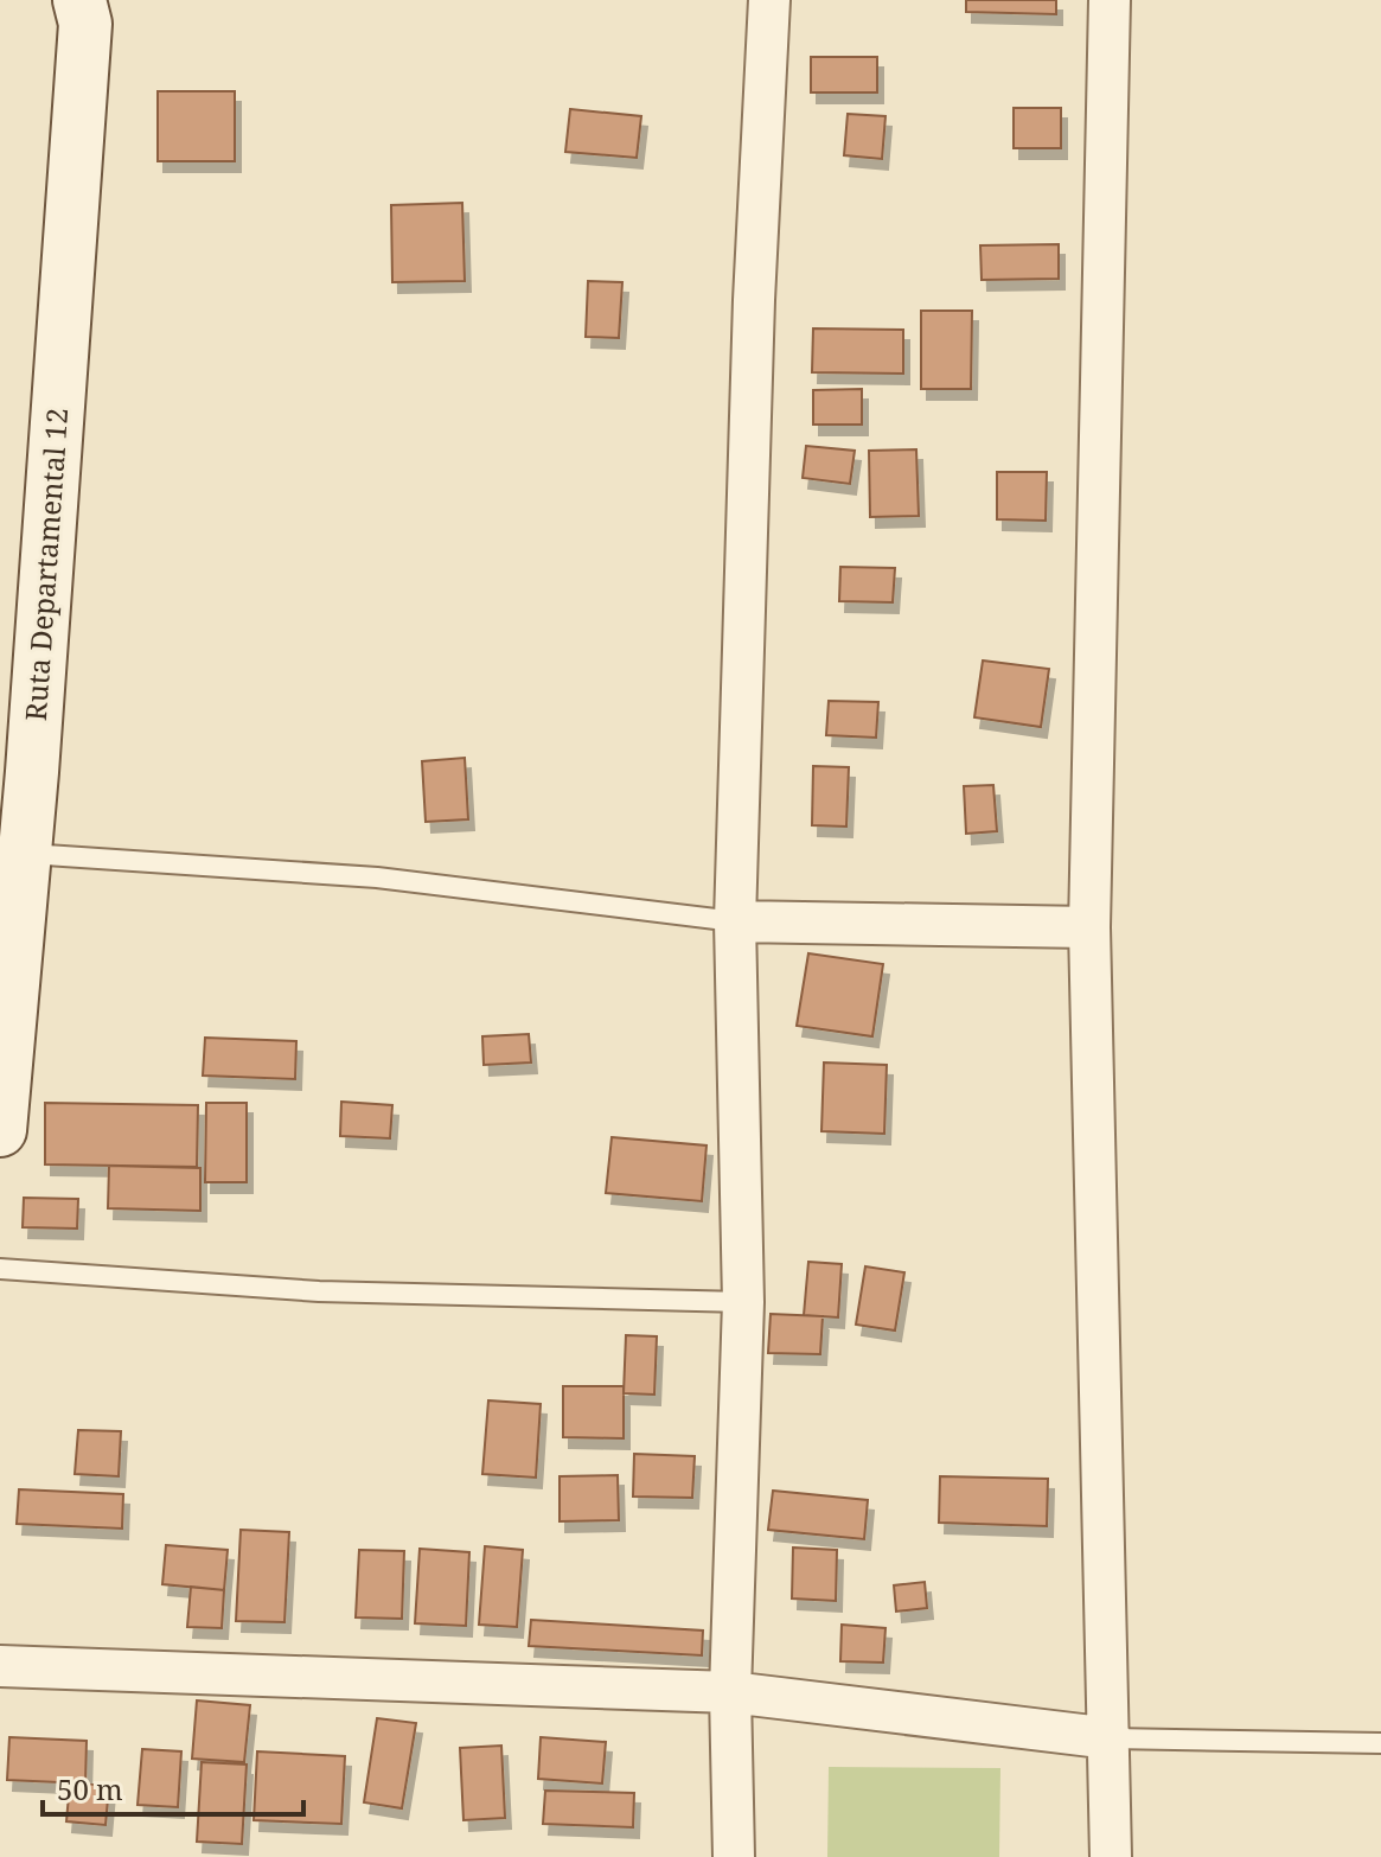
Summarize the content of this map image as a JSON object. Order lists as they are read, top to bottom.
{
  "streets": {
    "main road": ["Ruta Departamental 12"]
  },
  "scale_bar": "50 m"
}
